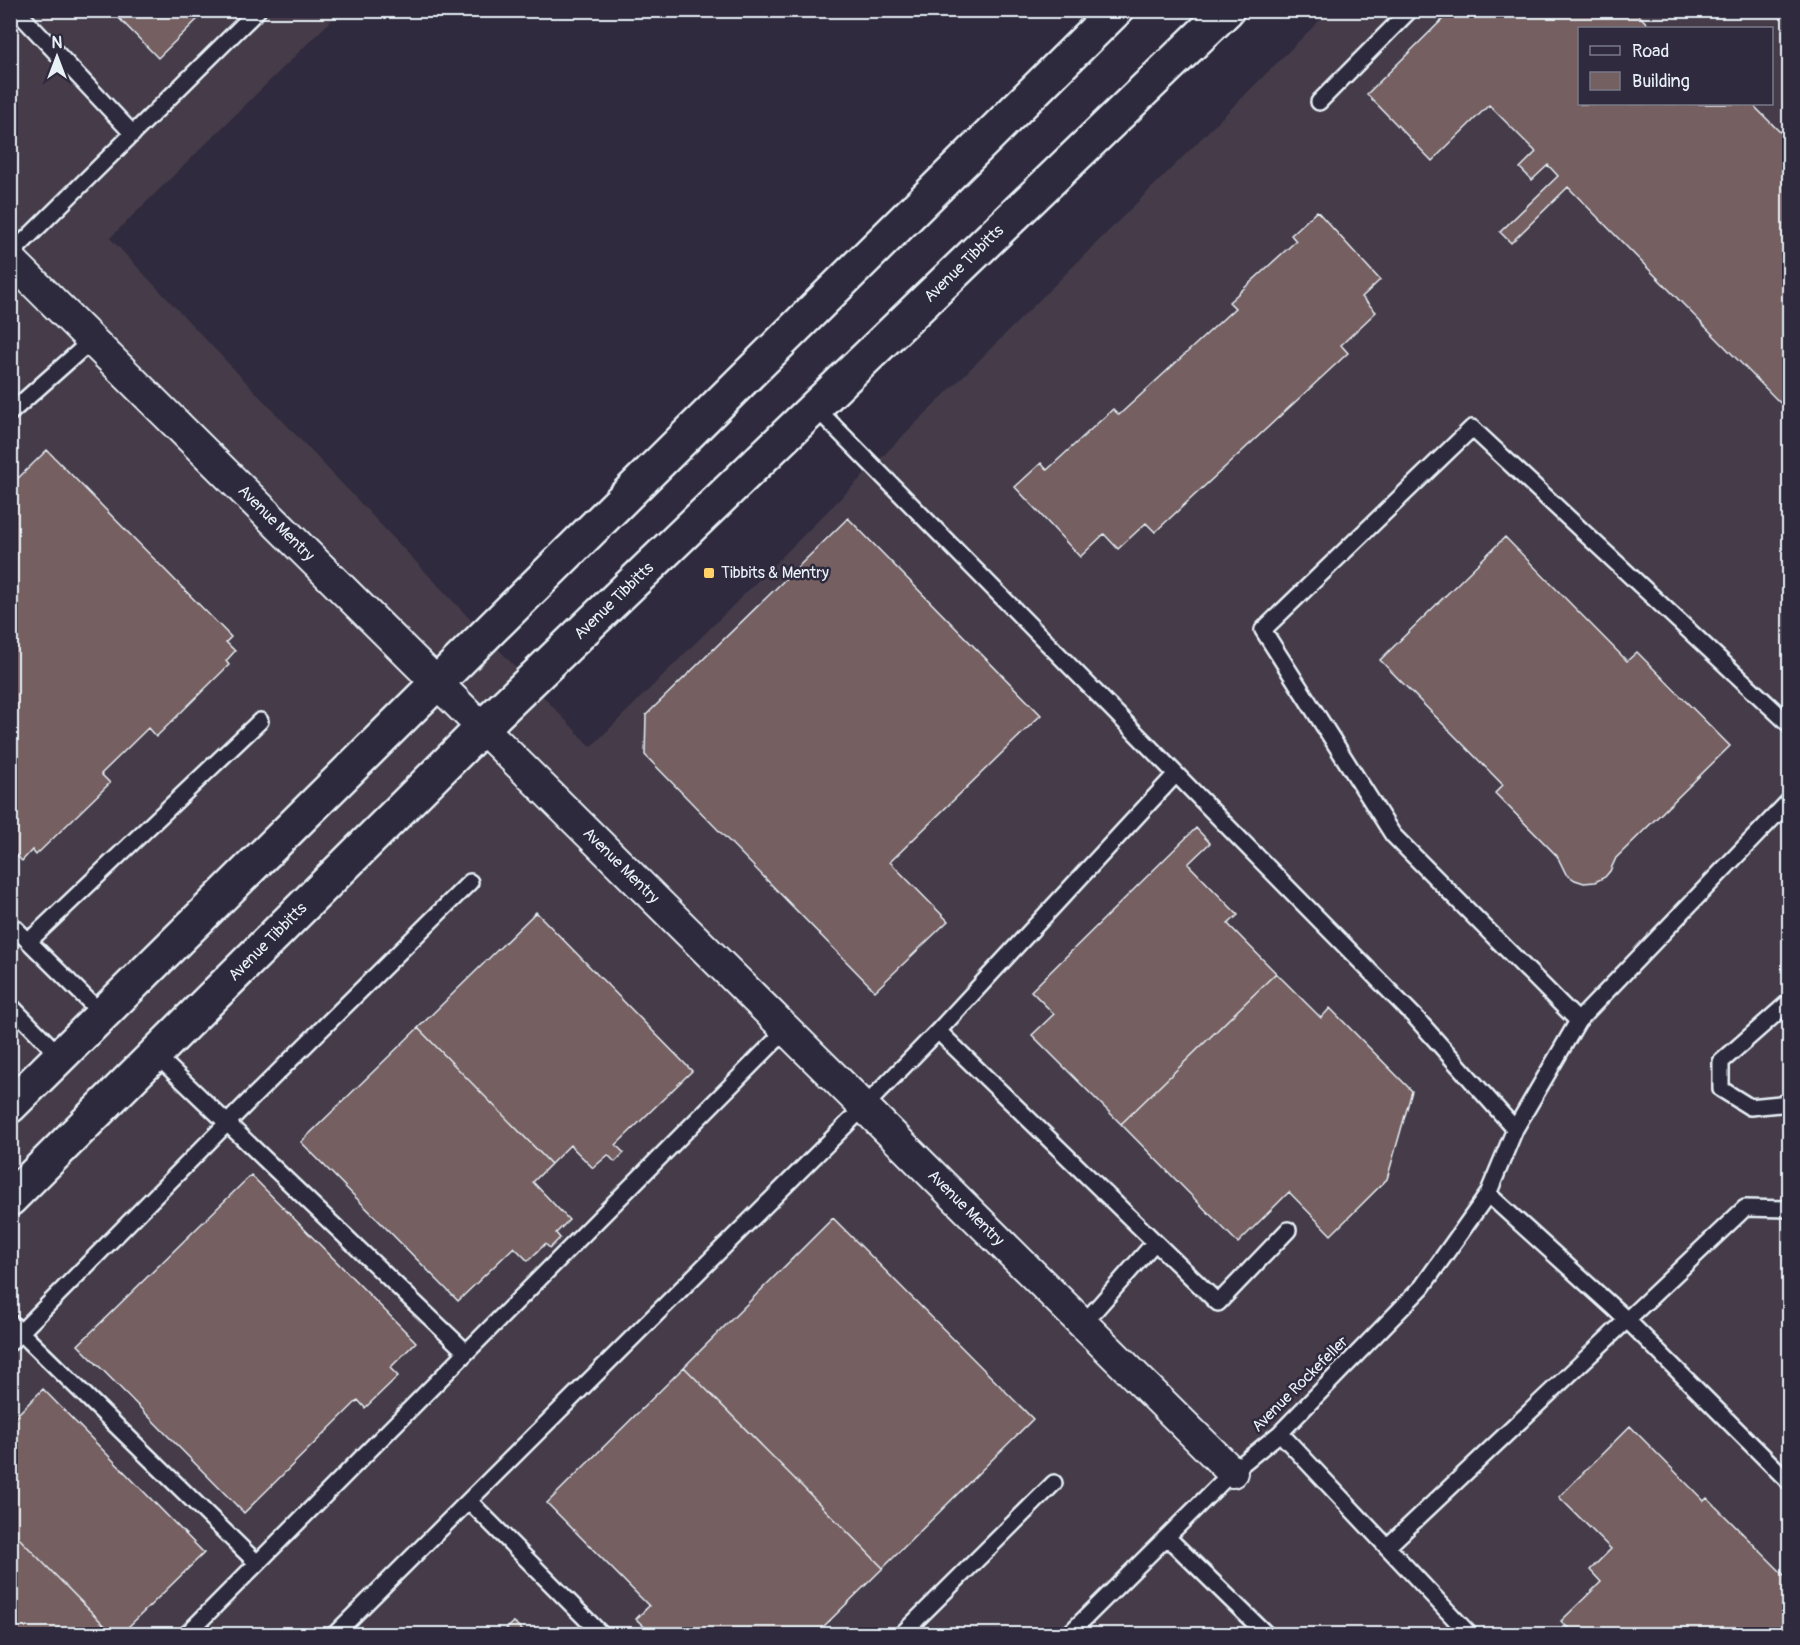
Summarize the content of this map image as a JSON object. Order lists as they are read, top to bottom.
{
  "streets": {
    "street": ["Avenue Tibbitts", "Avenue Mentry"],
    "lane": ["Avenue Rockefeller"]
  },
  "crossings": [
    ["Avenue Tibbitts", "Avenue Mentry"],
    ["Avenue Mentry", "Avenue Rockefeller"]
  ],
  "places": {
    "transit": ["Tibbits & Mentry"]
  },
  "legend": ["Road", "Building"],
  "north": "top"
}
